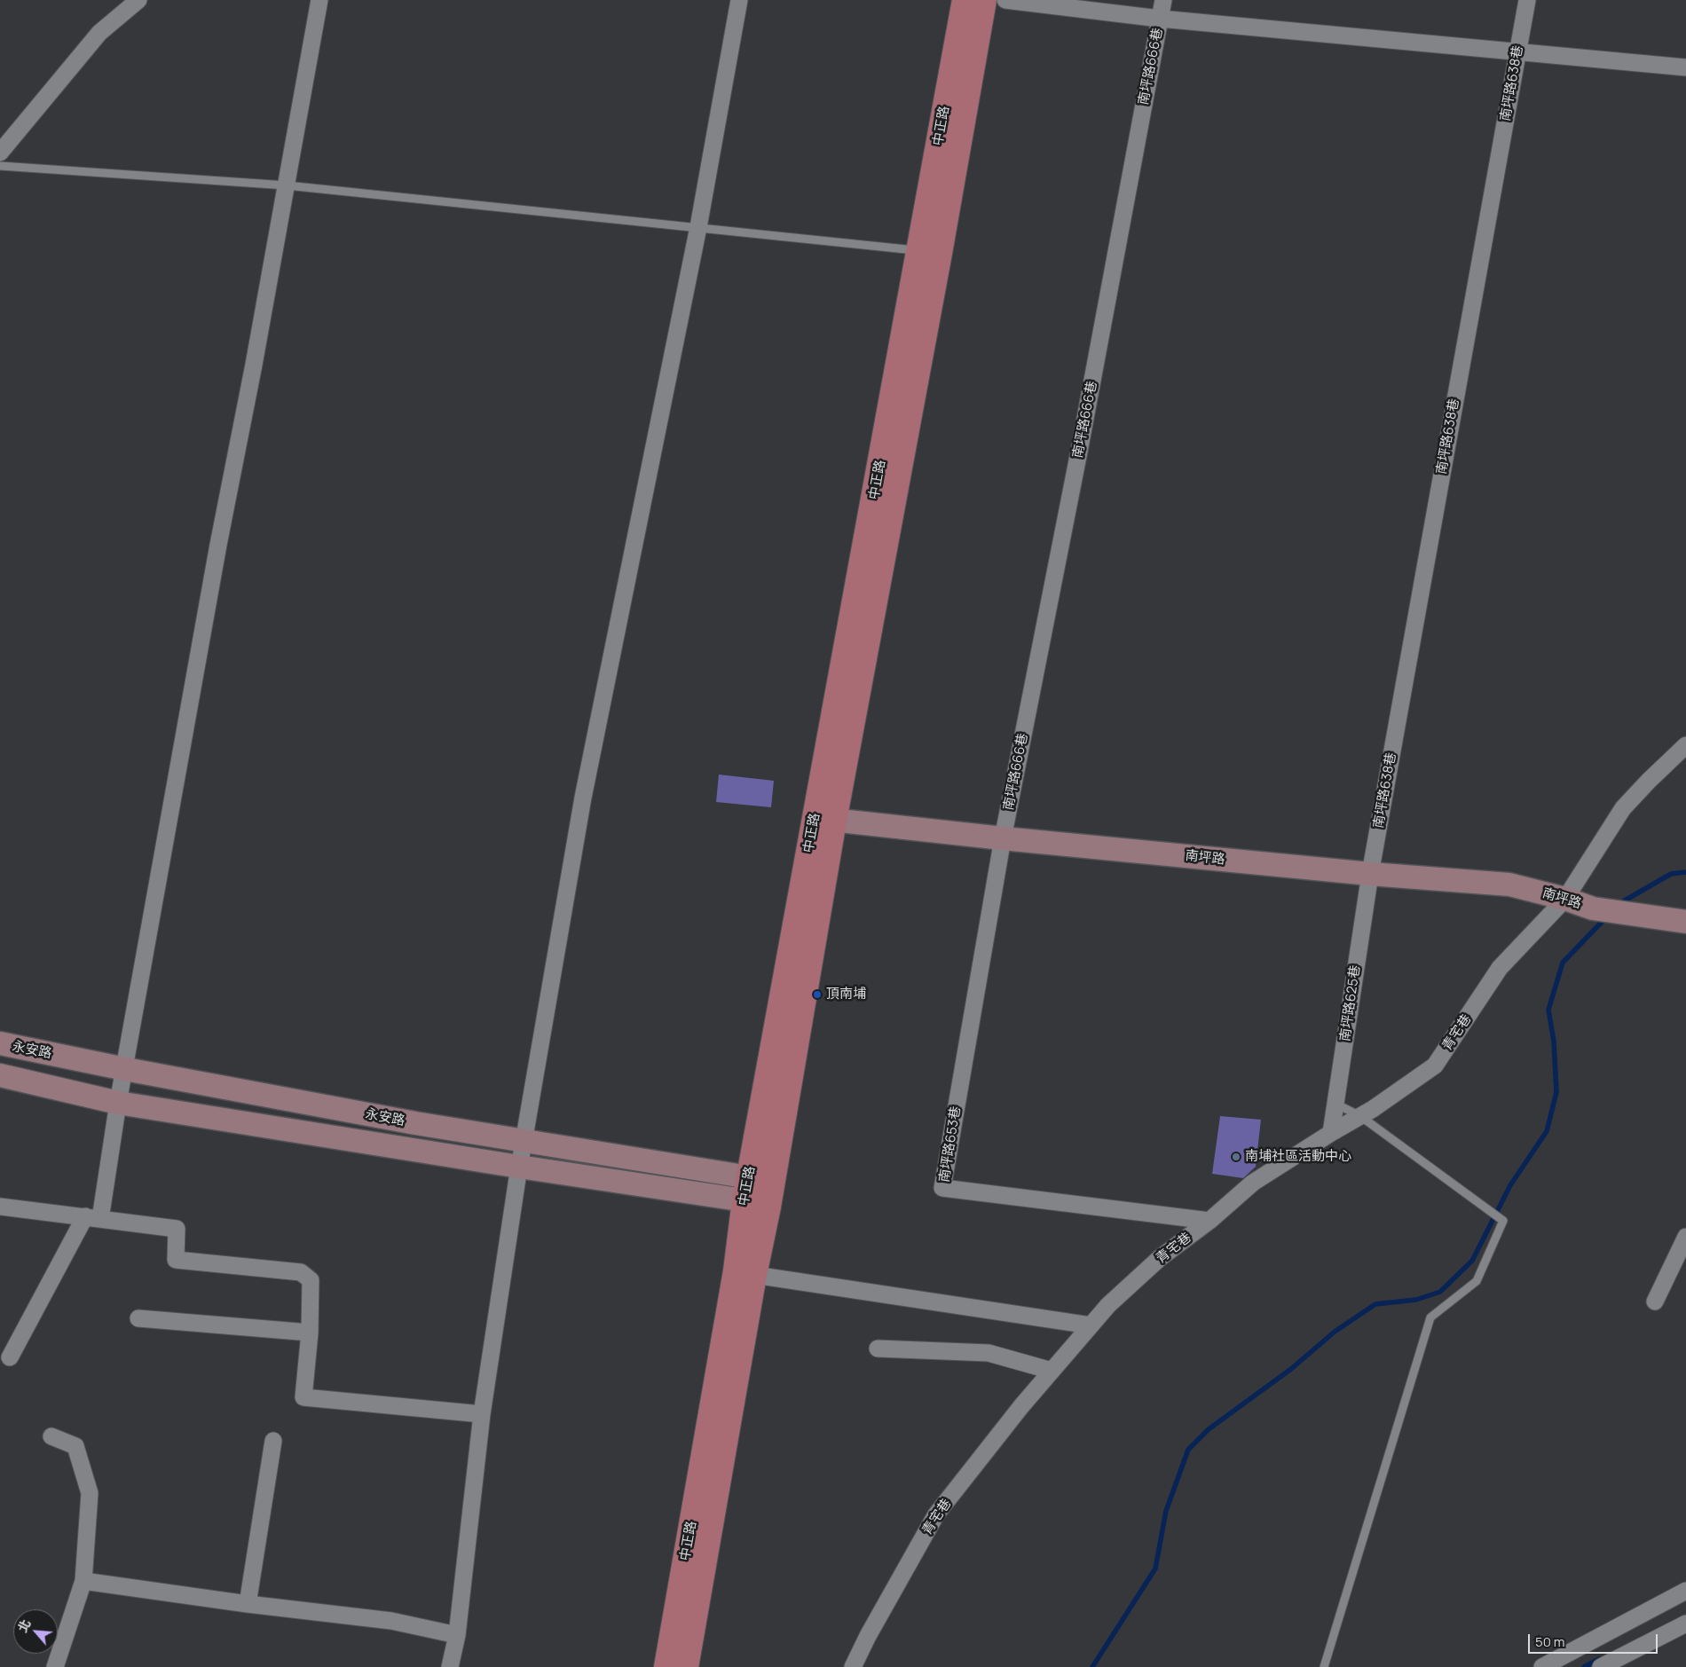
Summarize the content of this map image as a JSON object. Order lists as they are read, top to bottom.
{
  "streets": {
    "main road": ["中正路"],
    "street": [
      "南坪路666巷",
      "南坪路638巷",
      "南坪路",
      "南坪路625巷",
      "青宅巷",
      "永安路",
      "南坪路653巷"
    ]
  },
  "crossings": [
    ["南坪路666巷", "南坪路"],
    ["南坪路666巷", "南坪路653巷"],
    ["南坪路638巷", "南坪路"],
    ["南坪路638巷", "南坪路625巷"],
    ["中正路", "南坪路"],
    ["中正路", "永安路"],
    ["南坪路", "南坪路625巷"],
    ["南坪路", "青宅巷"],
    ["南坪路", "南坪路653巷"],
    ["南坪路625巷", "青宅巷"],
    ["青宅巷", "南坪路653巷"]
  ],
  "places": ["頂南埔", "南埔社區活動中心"],
  "scale_bar": "50 m",
  "north": "top left"
}
